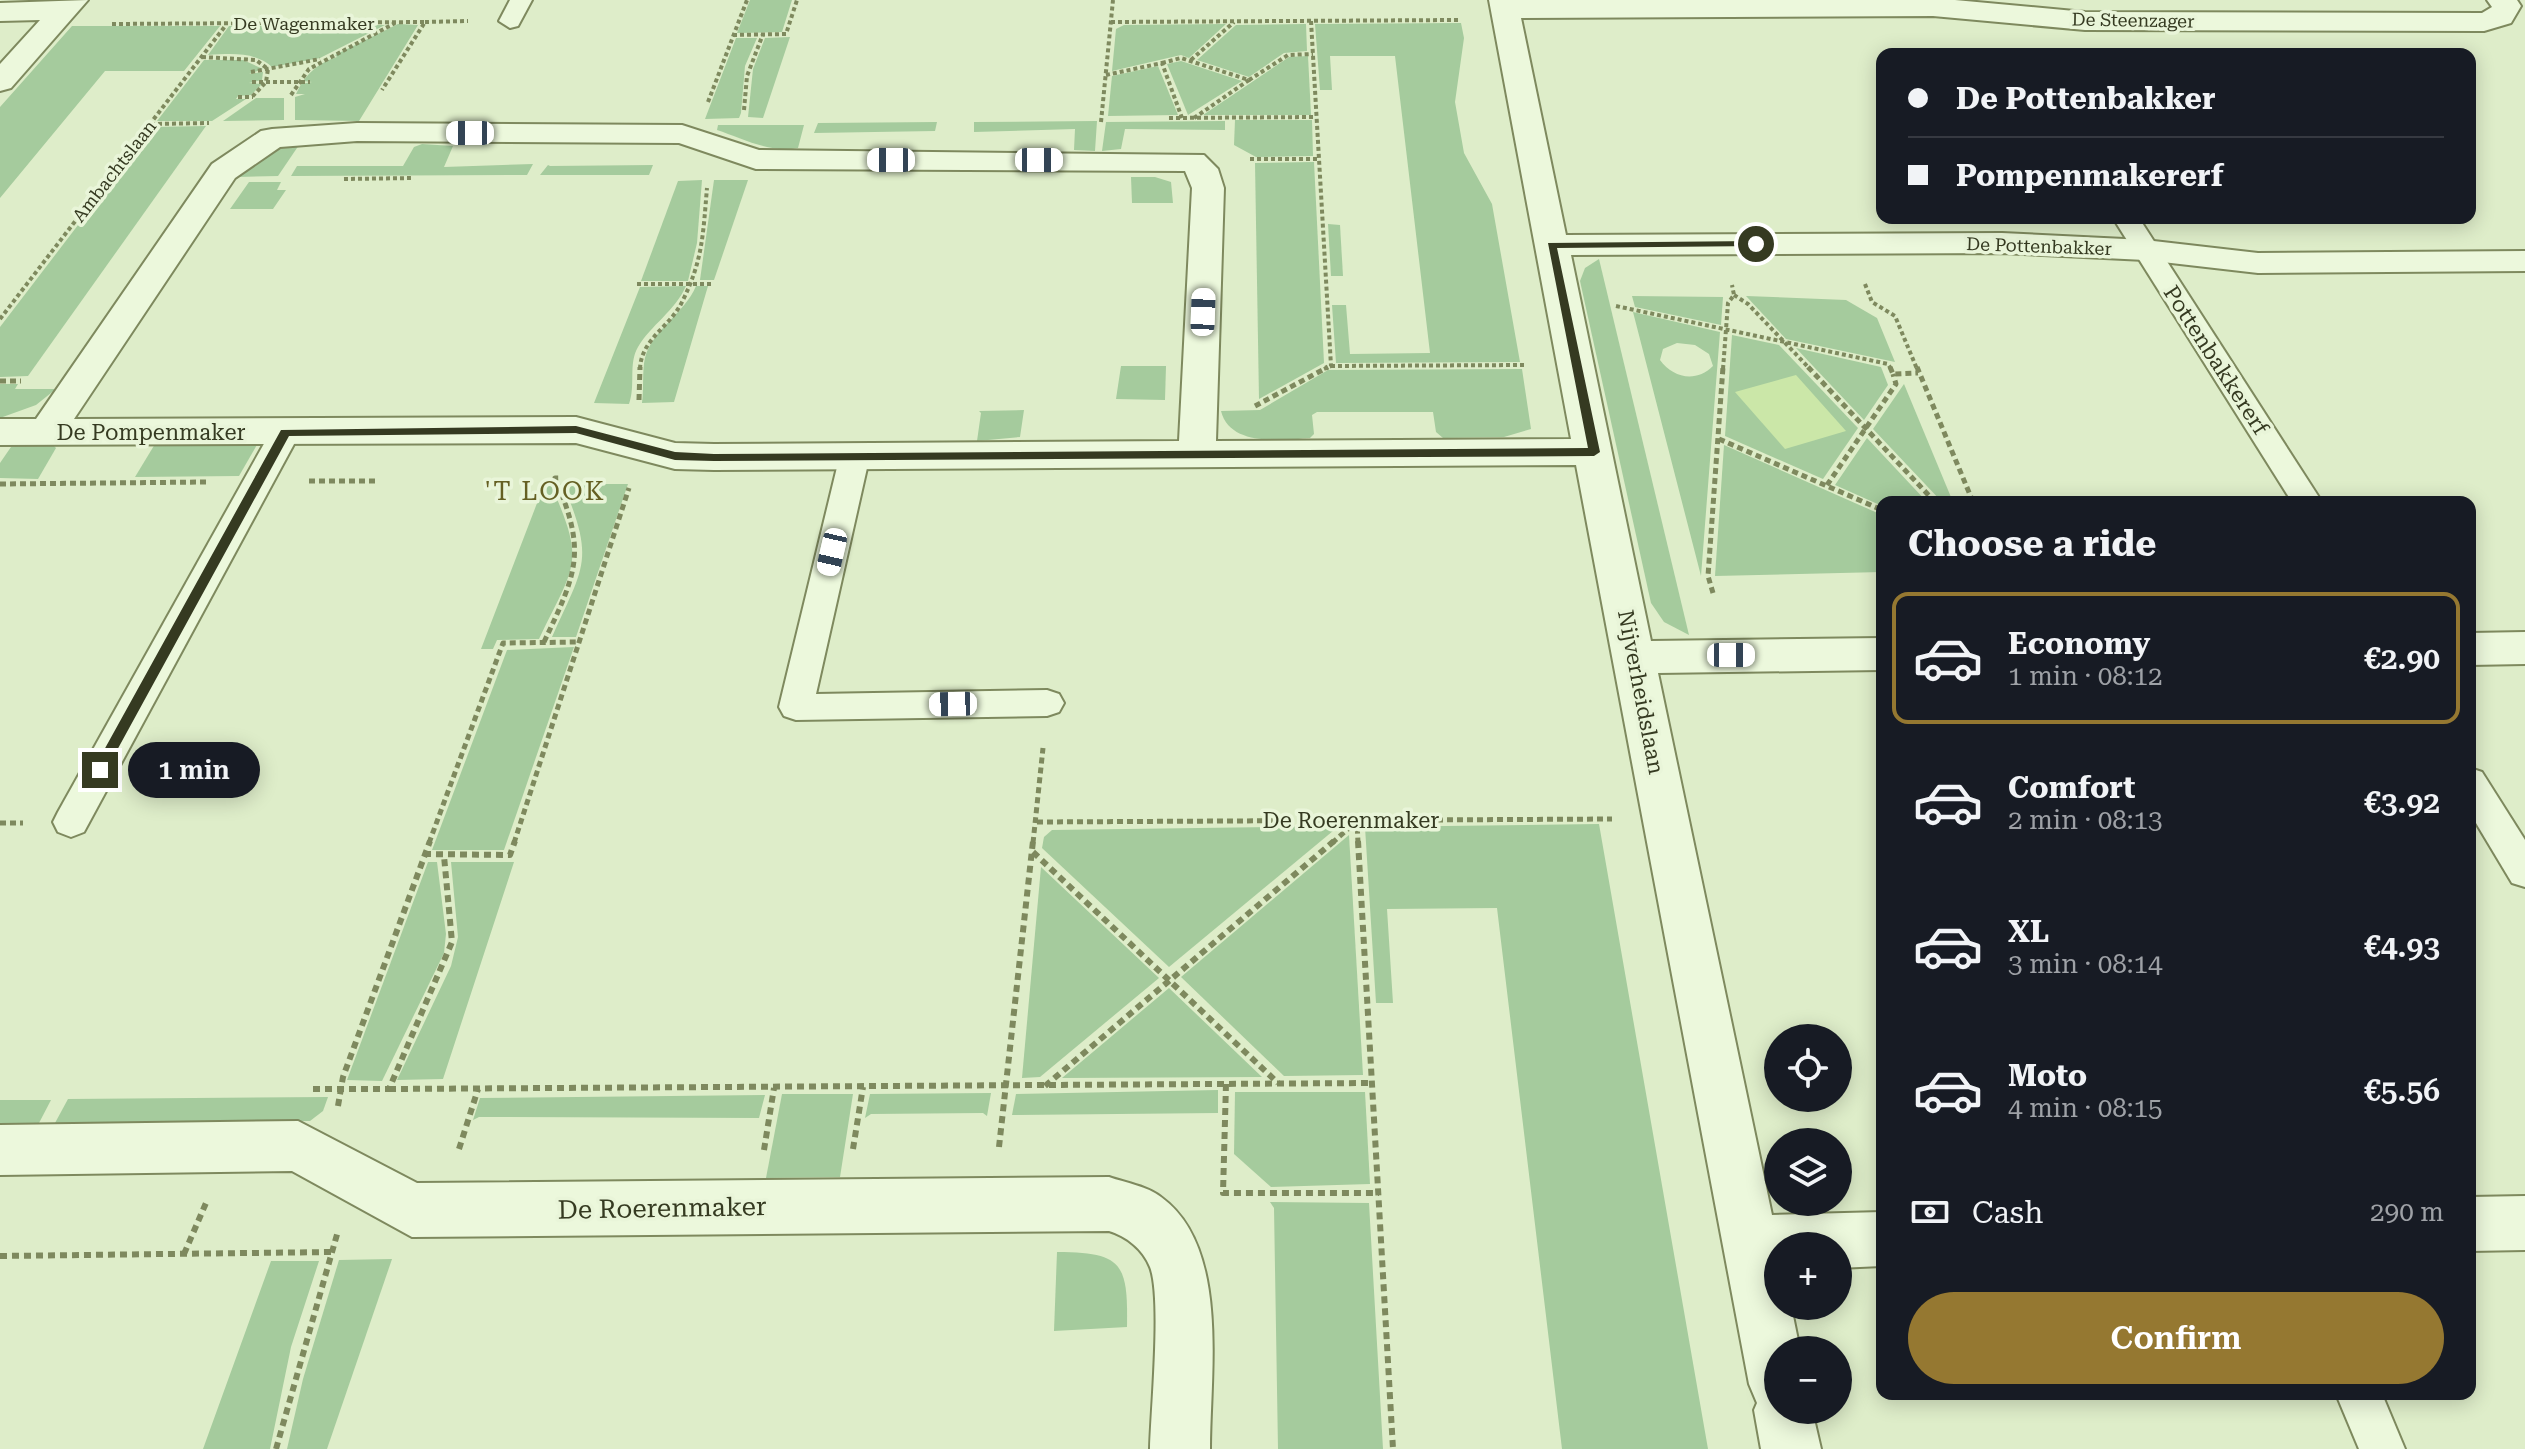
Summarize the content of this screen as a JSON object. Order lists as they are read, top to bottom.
{
  "streets": {
    "street": [
      "De Steenzager",
      "De Pottenbakker",
      "De Pompenmaker",
      "Nijverheidslaan",
      "De Roerenmaker"
    ],
    "lane": ["Pottenbakkererf"],
    "path": ["De Wagenmaker", "Ambachtslaan"]
  },
  "crossings": [
    ["De Steenzager", "Nijverheidslaan"],
    ["De Wagenmaker", "Ambachtslaan"],
    ["De Pottenbakker", "Pottenbakkererf"],
    ["De Pottenbakker", "Nijverheidslaan"],
    ["De Pompenmaker", "Nijverheidslaan"],
    ["Nijverheidslaan", "De Roerenmaker"]
  ],
  "districts": ["'T LOOK"],
  "page": {
    "banner": ["De Pottenbakker", "Pompenmakererf"],
    "heading": "Choose a ride",
    "list": [
      {
        "name": "Economy",
        "note": "1 min · 08:12",
        "value": "€2.90"
      },
      {
        "name": "Comfort",
        "note": "2 min · 08:13",
        "value": "€3.92"
      },
      {
        "name": "XL",
        "note": "3 min · 08:14",
        "value": "€4.93"
      },
      {
        "name": "Moto",
        "note": "4 min · 08:15",
        "value": "€5.56"
      }
    ],
    "bubble": "1 min",
    "map_buttons": ["+", "−"],
    "pay": ["Cash", "290 m"],
    "buttons": "Confirm"
  }
}
